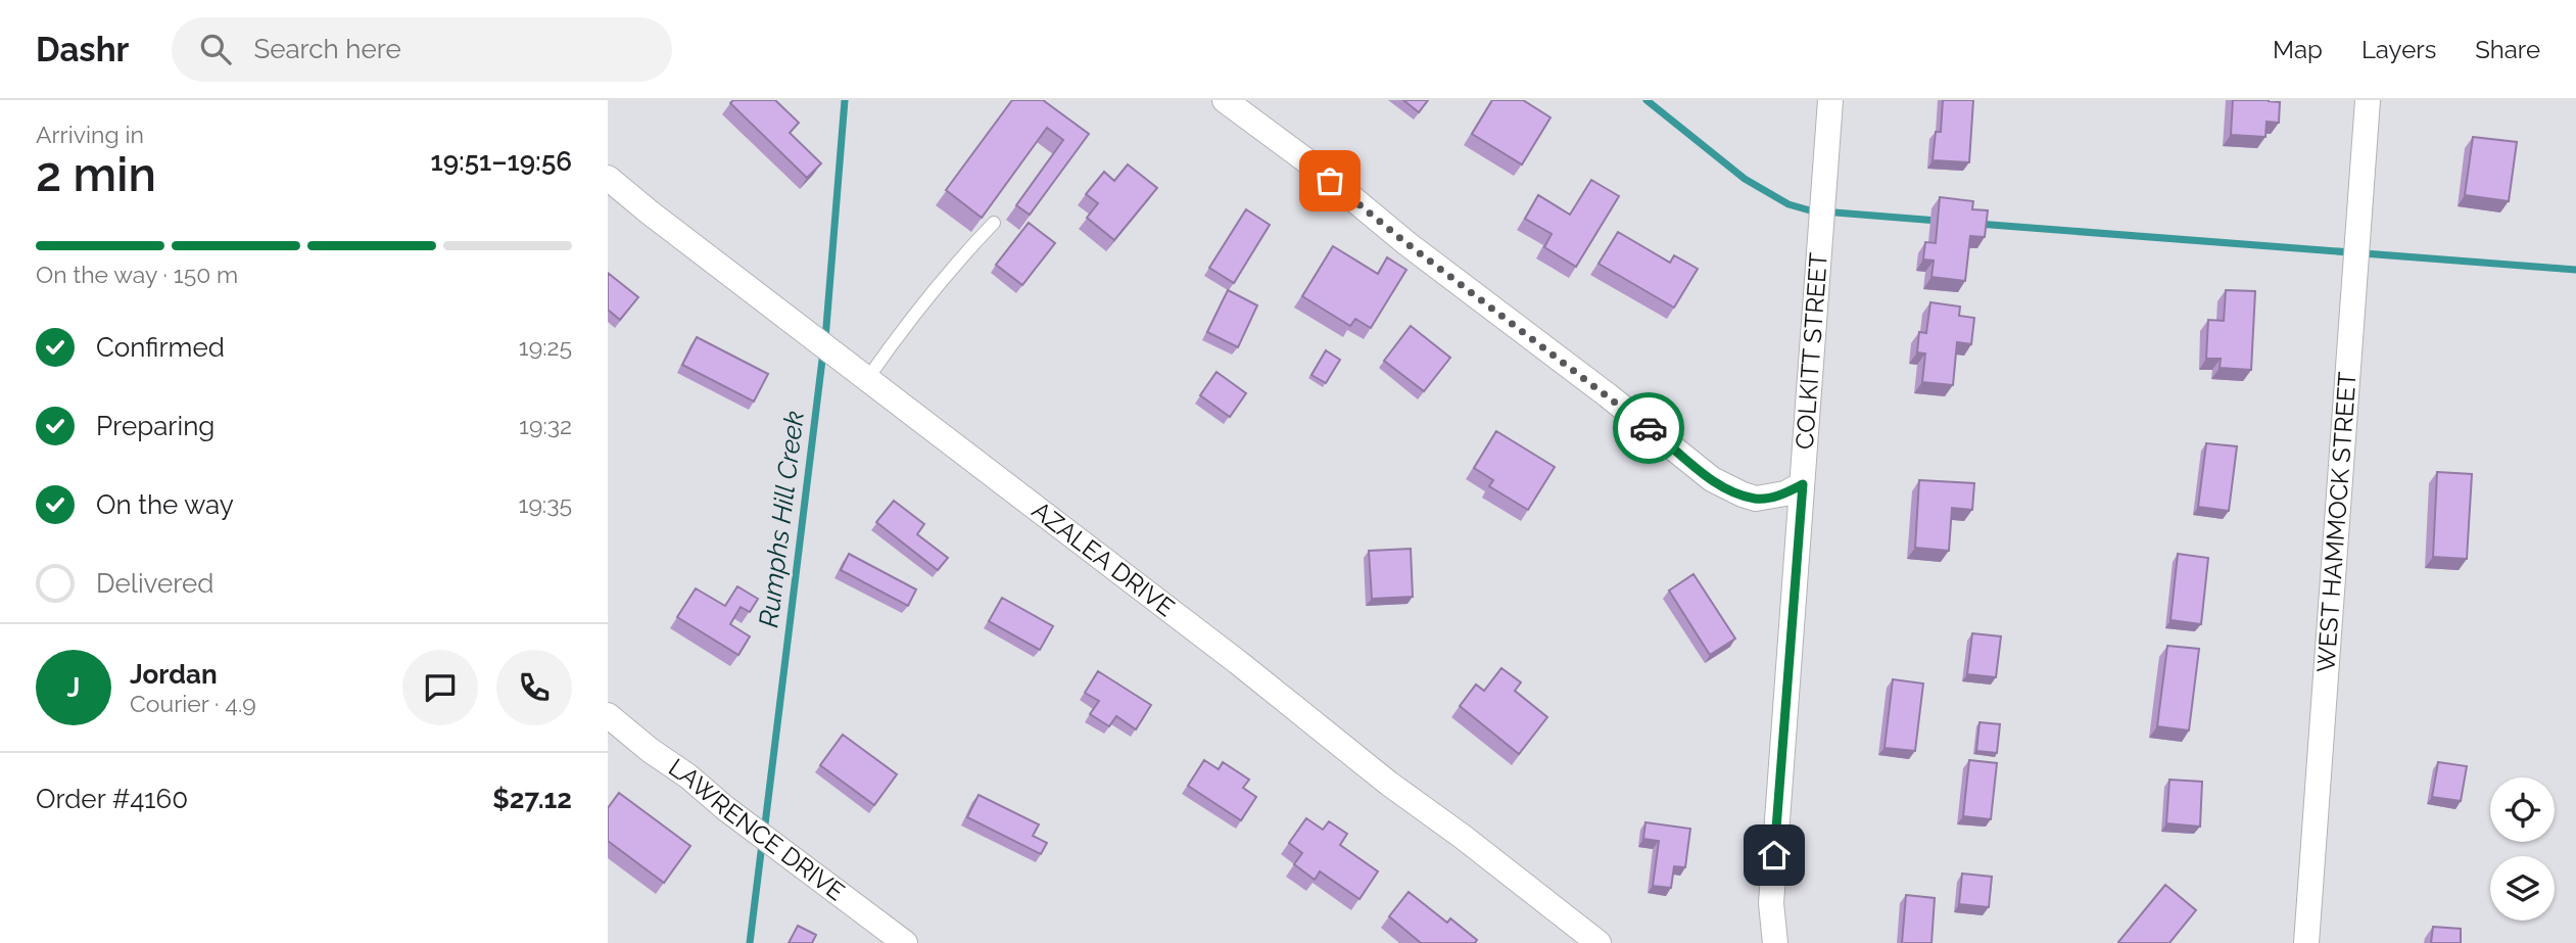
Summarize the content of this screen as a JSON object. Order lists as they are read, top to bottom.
{
  "streets": {
    "street": [
      "COLKITT STREET",
      "WEST HAMMOCK STREET",
      "AZALEA DRIVE",
      "LAWRENCE DRIVE"
    ]
  },
  "water": ["Rumphs Hill Creek"],
  "page": {
    "header": "Dashr",
    "search": "Search here",
    "nav": ["Map", "Layers", "Share"],
    "heading": ["2 min", "Arriving in", "19:51–19:56"],
    "panel": [
      "Jordan",
      "Courier · 4.9",
      "Order #4160",
      "$27.12"
    ],
    "bar": "On the way · 150 m",
    "list": [
      ["Confirmed", "19:25"],
      ["Preparing", "19:32"],
      ["On the way", "19:35"],
      "Delivered"
    ],
    "round": "J"
  }
}
